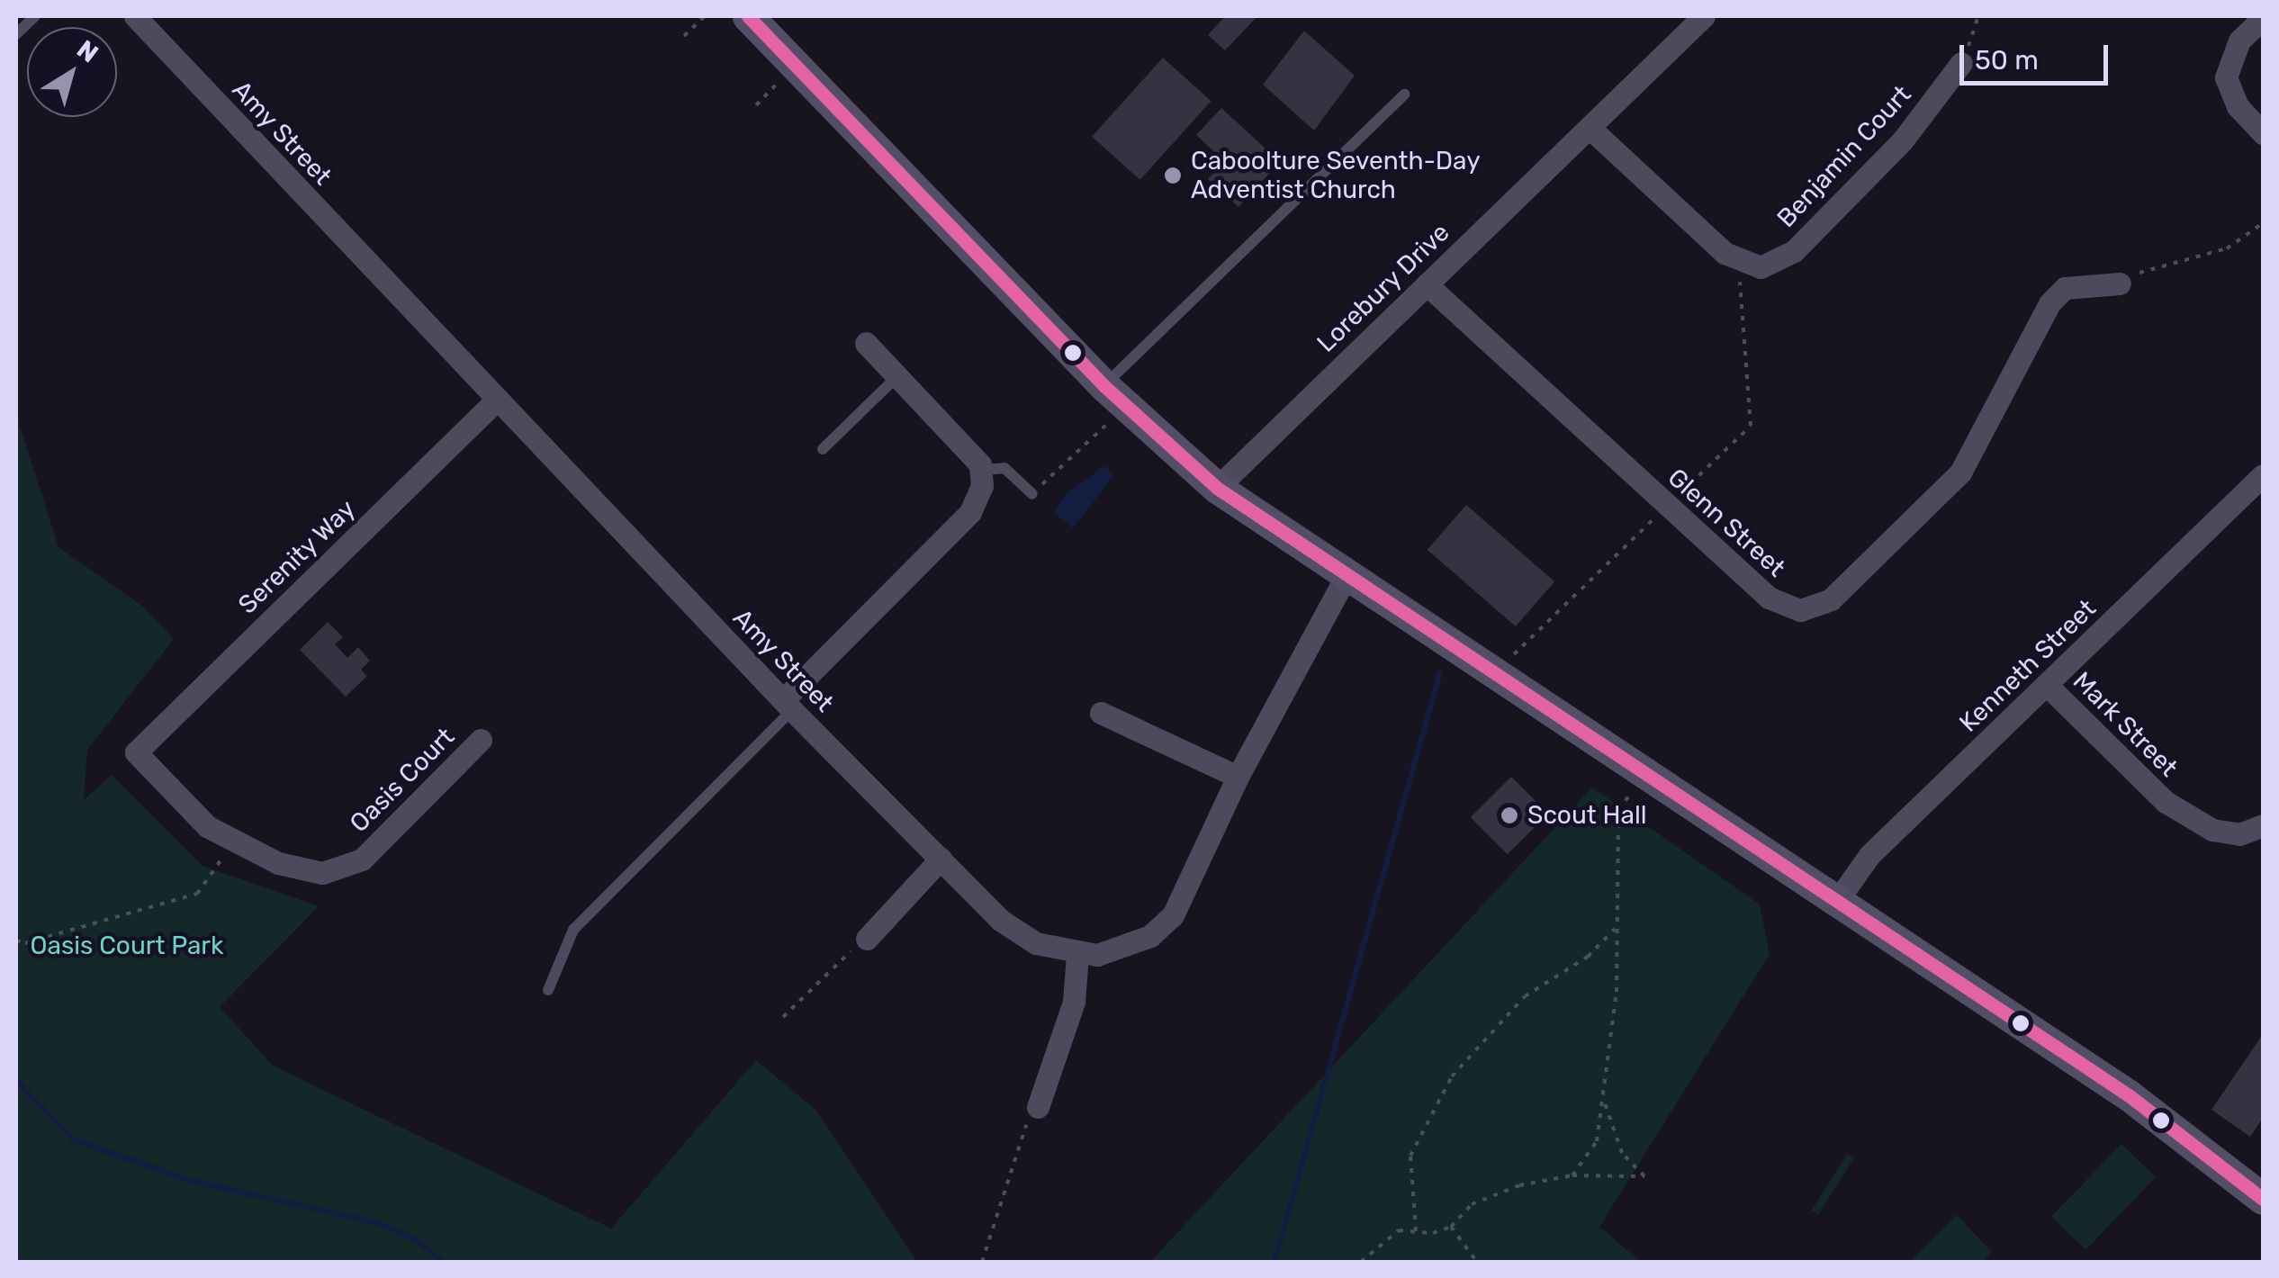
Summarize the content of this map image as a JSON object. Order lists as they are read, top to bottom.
{
  "streets": {
    "street": [
      "Amy Street",
      "Benjamin Court",
      "Lorebury Drive",
      "Glenn Street",
      "Serenity Way",
      "Kenneth Street",
      "Mark Street",
      "Oasis Court"
    ]
  },
  "crossings": [
    ["Amy Street", "Serenity Way"],
    ["Benjamin Court", "Lorebury Drive"],
    ["Lorebury Drive", "Glenn Street"],
    ["Serenity Way", "Oasis Court"],
    ["Kenneth Street", "Mark Street"]
  ],
  "parks": ["Oasis Court Park"],
  "places": ["Caboolture Seventh-Day Adventist Church", "Scout Hall"],
  "scale_bar": "50 m",
  "north": "top right"
}
